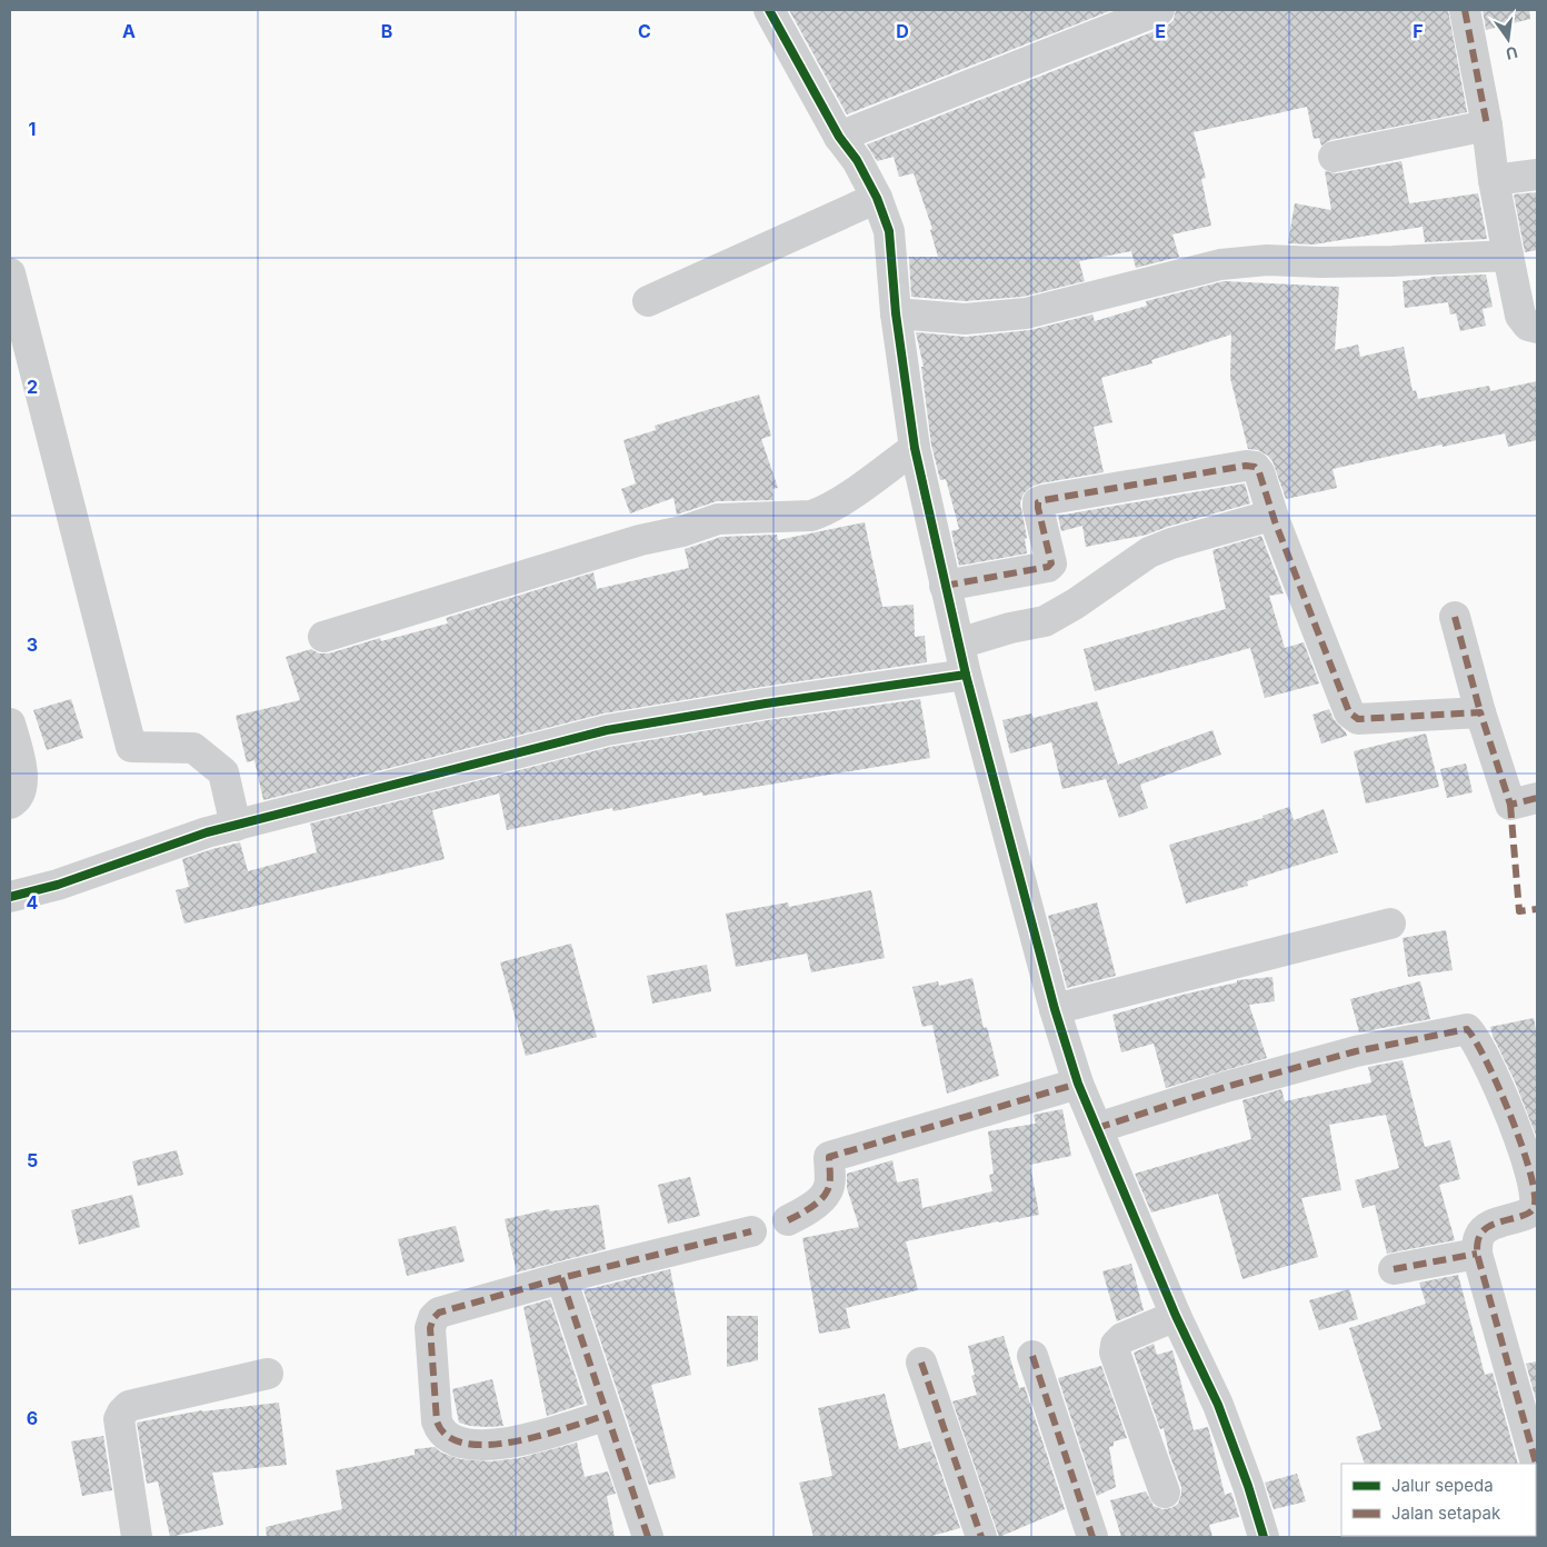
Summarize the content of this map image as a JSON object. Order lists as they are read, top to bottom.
{
  "legend": ["Jalur sepeda", "Jalan setapak"],
  "north": "bottom",
  "grid": {
    "columns": [
      "A",
      "B",
      "C",
      "D",
      "E",
      "F"
    ],
    "rows": [
      "1",
      "2",
      "3",
      "4",
      "5",
      "6"
    ]
  }
}
